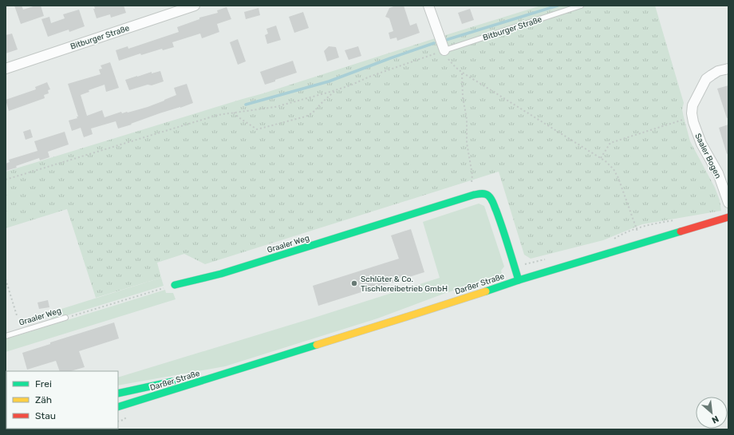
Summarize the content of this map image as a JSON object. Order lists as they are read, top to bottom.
{
  "streets": {
    "main road": ["Graaler Weg", "Darßer Straße"],
    "street": ["Bitburger Straße", "Saaler Bogen"]
  },
  "crossings": [
    ["Graaler Weg", "Darßer Straße"]
  ],
  "places": ["Schlüter & Co. Tischlereibetrieb GmbH"],
  "legend": ["Frei", "Zäh", "Stau"],
  "north": "bottom right"
}
